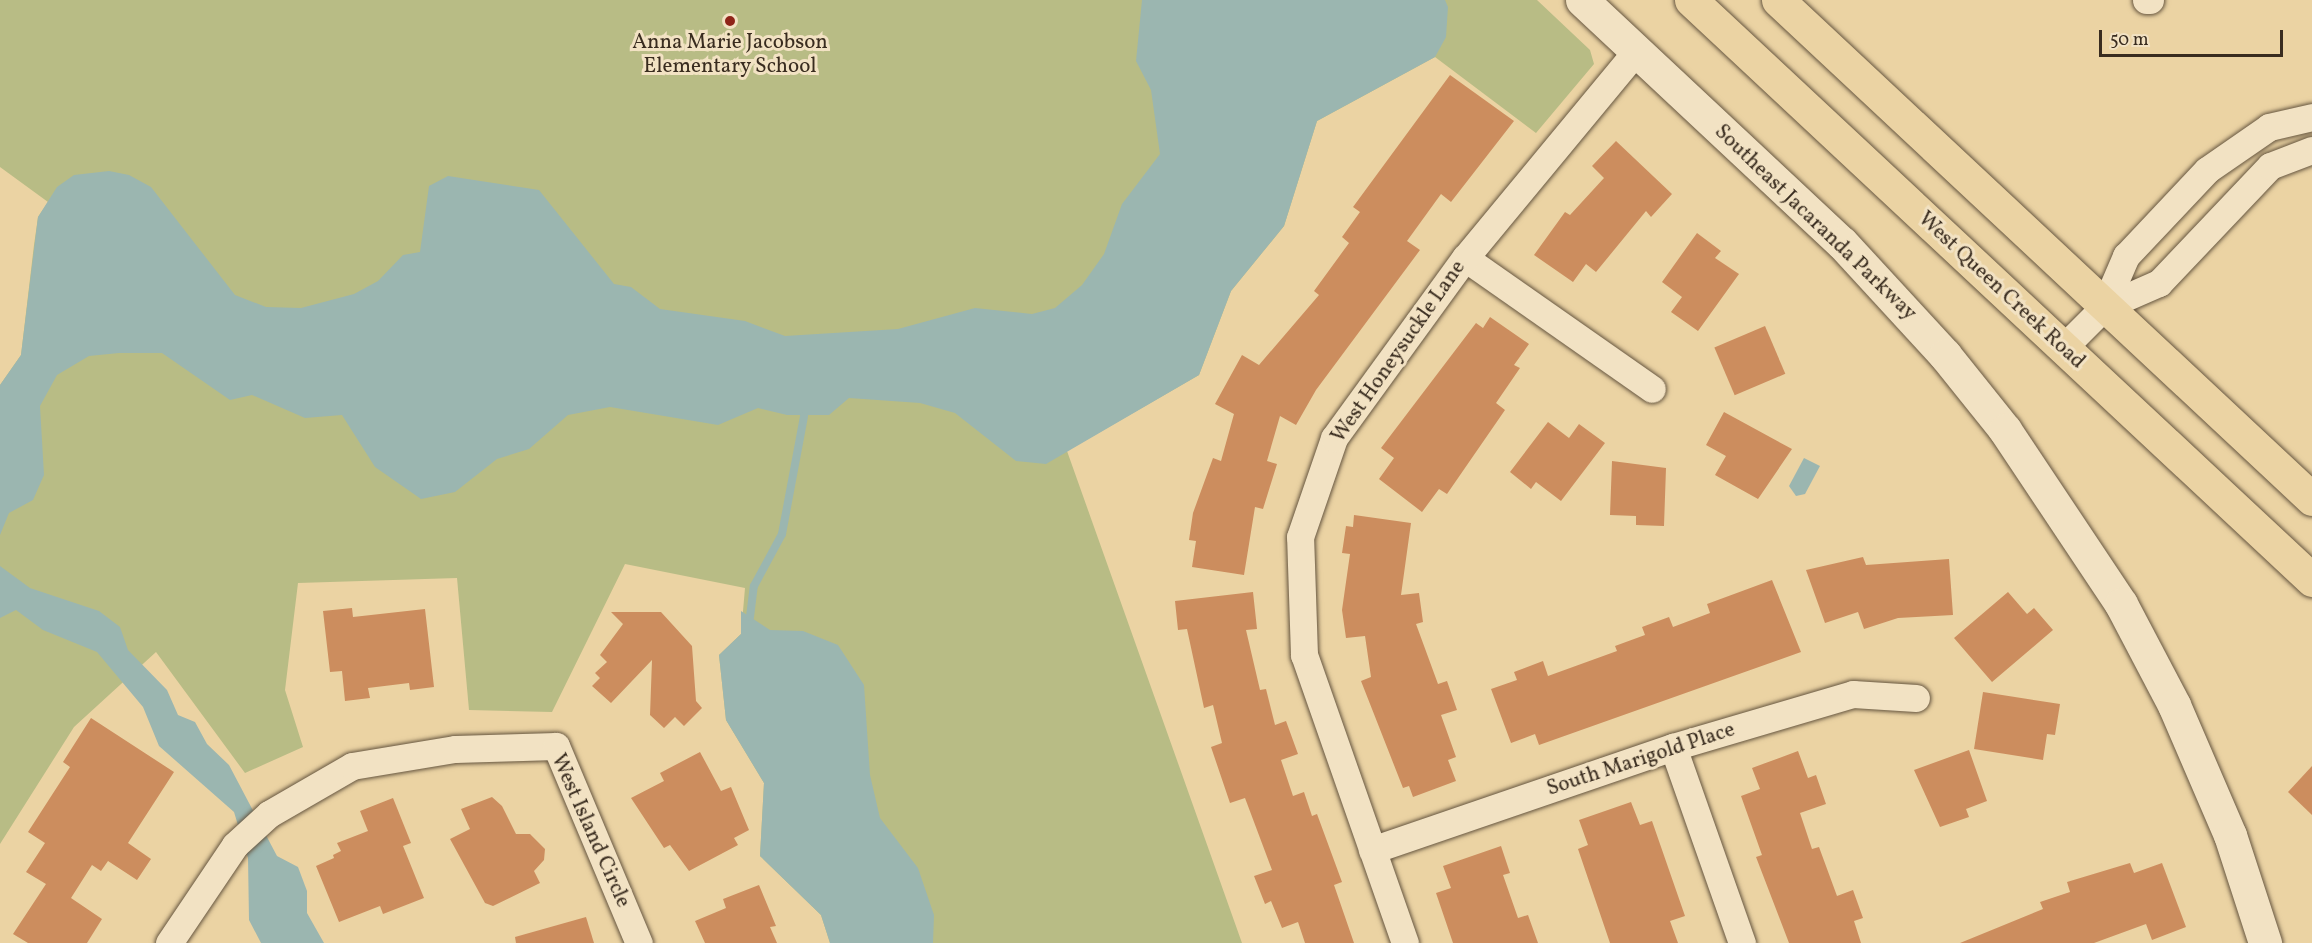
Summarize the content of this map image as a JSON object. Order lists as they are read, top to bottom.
{
  "streets": {
    "main road": ["West Queen Creek Road"],
    "street": [
      "Southeast Jacaranda Parkway",
      "West Honeysuckle Lane",
      "South Marigold Place",
      "West Island Circle"
    ]
  },
  "crossings": [
    ["Southeast Jacaranda Parkway", "West Honeysuckle Lane"],
    ["West Honeysuckle Lane", "South Marigold Place"]
  ],
  "places": ["Anna Marie Jacobson Elementary School"],
  "scale_bar": "50 m"
}
